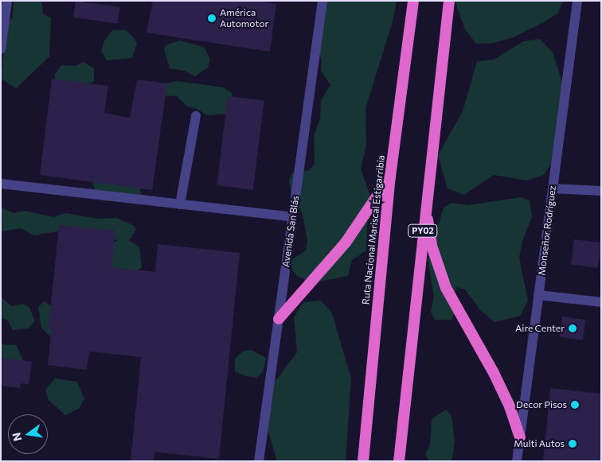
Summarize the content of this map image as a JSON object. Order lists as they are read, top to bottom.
{
  "streets": {
    "highway": ["Ruta Nacional Mariscal Estigarribia", "PY02"],
    "street": ["Monseñor Rodríguez", "Avenida San Blás"]
  },
  "places": [
    "América Automotor",
    "Aire Center",
    "Decor Pisos",
    "Multi Autos"
  ],
  "north": "left"
}
